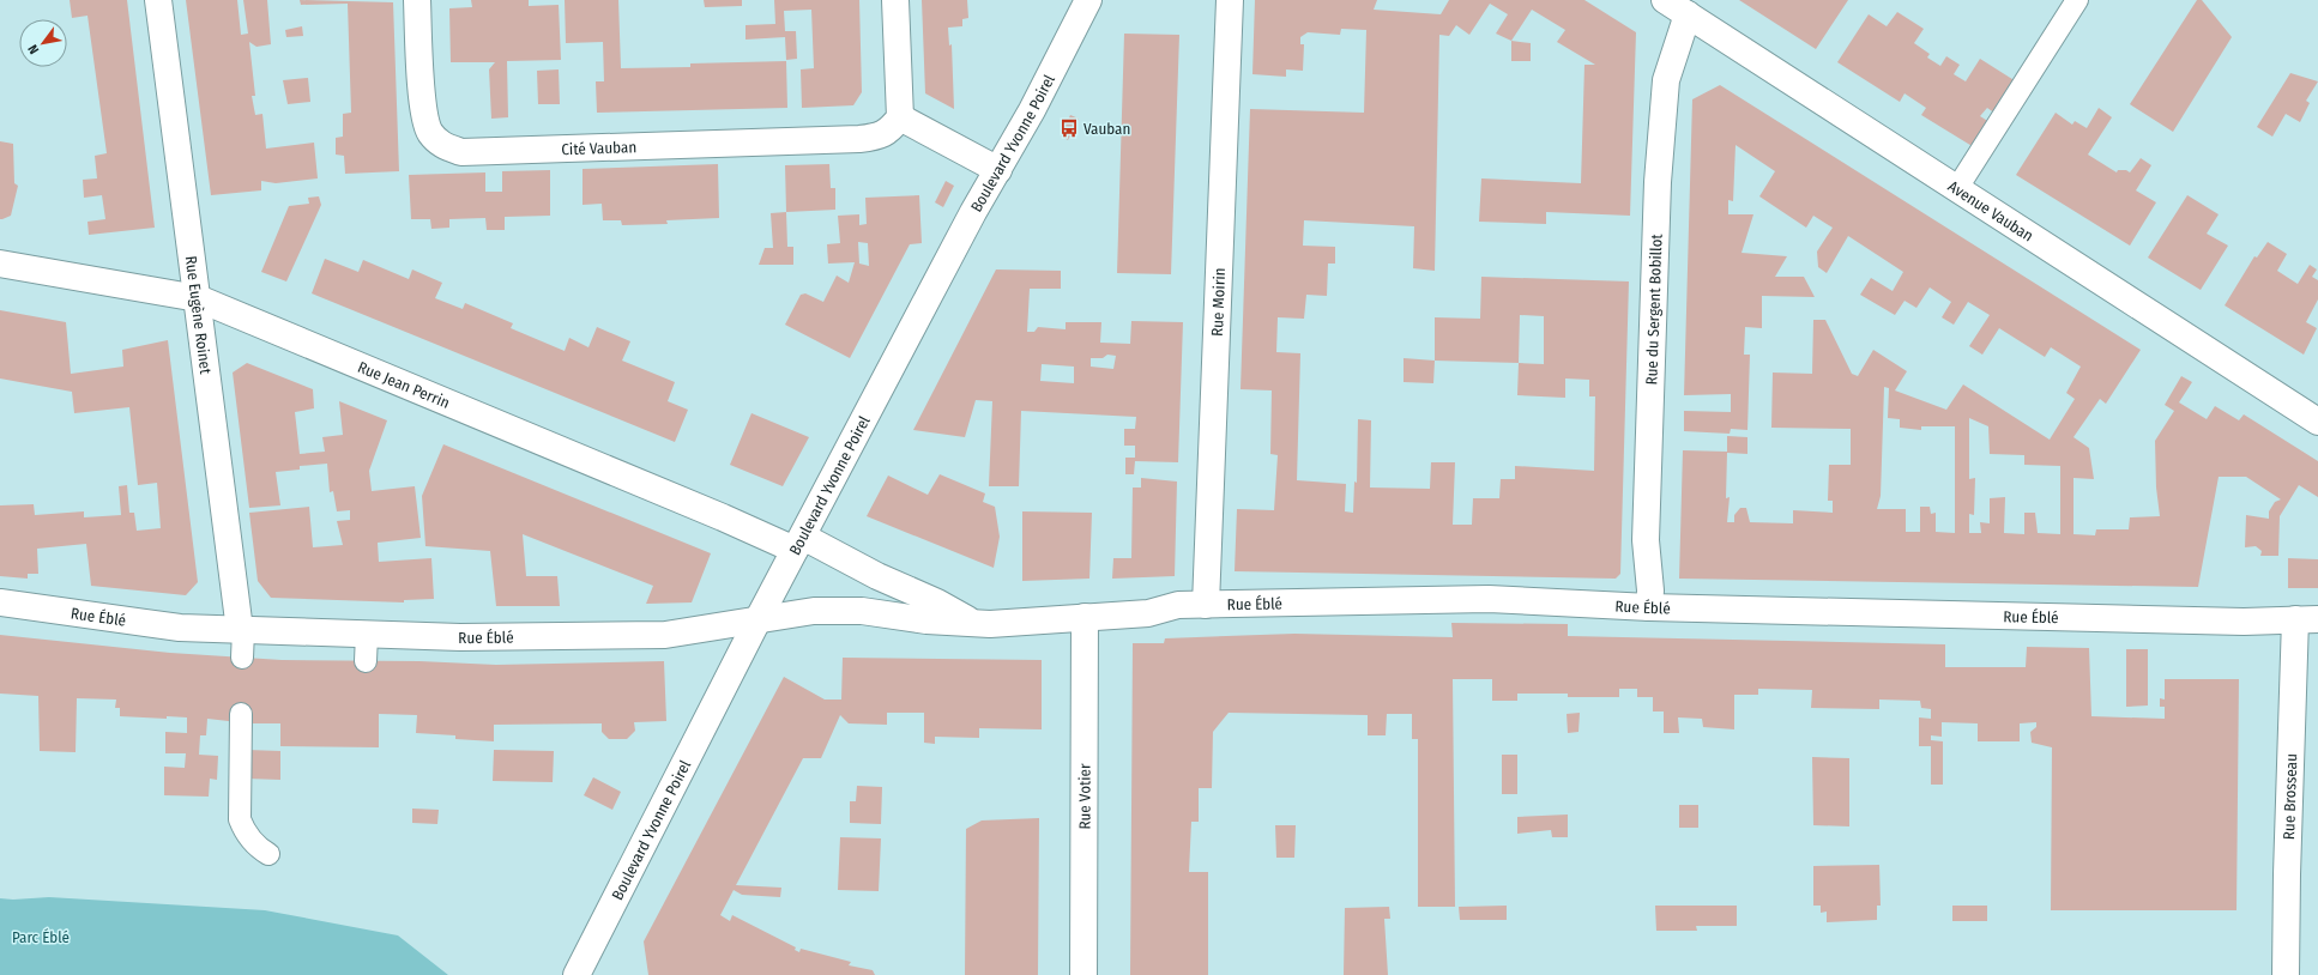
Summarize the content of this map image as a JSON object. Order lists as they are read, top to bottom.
{
  "streets": {
    "street": [
      "Boulevard Yvonne Poirel",
      "Cité Vauban",
      "Avenue Vauban",
      "Rue Moirin",
      "Rue du Sergent Bobillot",
      "Rue Eugène Roinet",
      "Rue Jean Perrin",
      "Rue Éblé",
      "Rue Votier",
      "Rue Brosseau"
    ]
  },
  "crossings": [
    ["Boulevard Yvonne Poirel", "Rue Jean Perrin"],
    ["Boulevard Yvonne Poirel", "Rue Éblé"],
    ["Avenue Vauban", "Rue du Sergent Bobillot"],
    ["Rue Moirin", "Rue Éblé"],
    ["Rue du Sergent Bobillot", "Rue Éblé"],
    ["Rue Eugène Roinet", "Rue Jean Perrin"],
    ["Rue Eugène Roinet", "Rue Éblé"],
    ["Rue Jean Perrin", "Rue Éblé"],
    ["Rue Éblé", "Rue Votier"],
    ["Rue Éblé", "Rue Brosseau"]
  ],
  "parks": ["Parc Éblé"],
  "places": {
    "bus stop": ["Vauban"]
  },
  "north": "bottom left"
}
